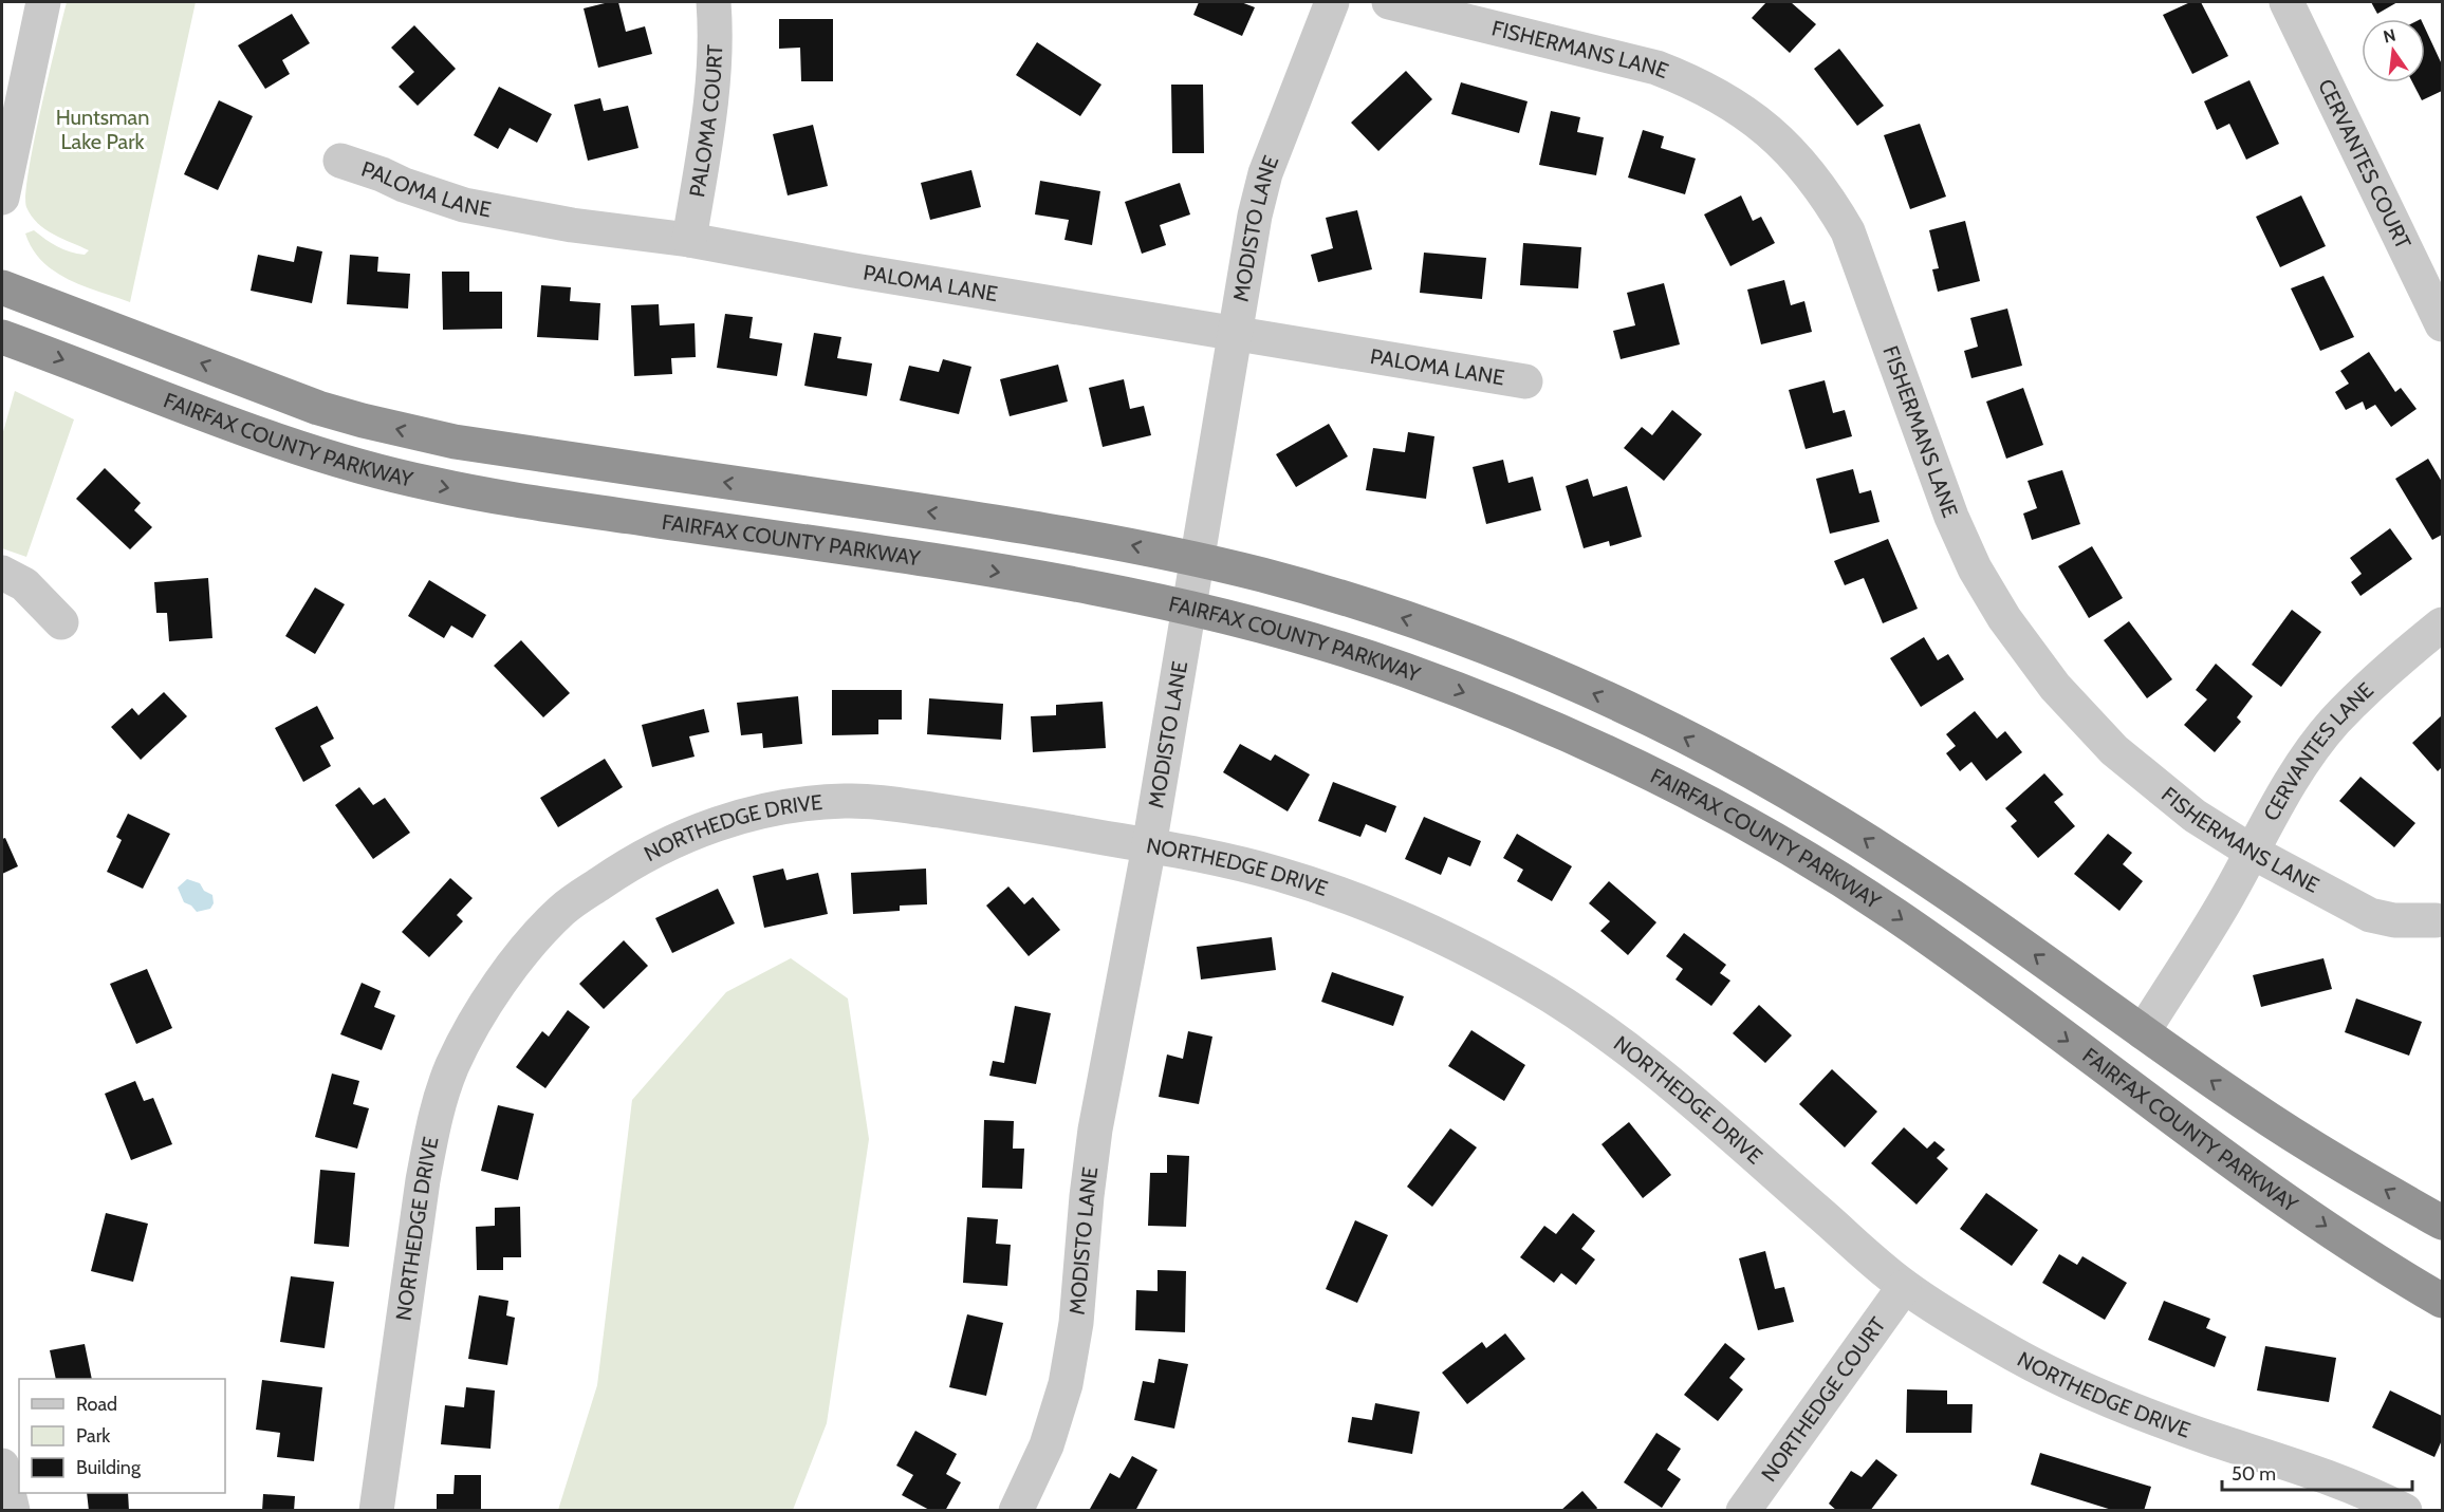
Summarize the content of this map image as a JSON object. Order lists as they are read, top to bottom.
{
  "streets": {
    "highway": ["FAIRFAX COUNTY PARKWAY"],
    "street": [
      "FISHERMANS LANE",
      "PALOMA COURT",
      "CERVANTES COURT",
      "PALOMA LANE",
      "MODISTO LANE",
      "CERVANTES LANE",
      "NORTHEDGE DRIVE",
      "NORTHEDGE COURT"
    ]
  },
  "crossings": [
    ["FISHERMANS LANE", "CERVANTES LANE"],
    ["PALOMA COURT", "PALOMA LANE"],
    ["PALOMA LANE", "MODISTO LANE"],
    ["MODISTO LANE", "FAIRFAX COUNTY PARKWAY"],
    ["MODISTO LANE", "NORTHEDGE DRIVE"],
    ["FAIRFAX COUNTY PARKWAY", "CERVANTES LANE"],
    ["NORTHEDGE DRIVE", "NORTHEDGE COURT"]
  ],
  "parks": ["Huntsman Lake Park"],
  "legend": ["Road", "Park", "Building"],
  "scale_bar": "50 m",
  "north": "top"
}
